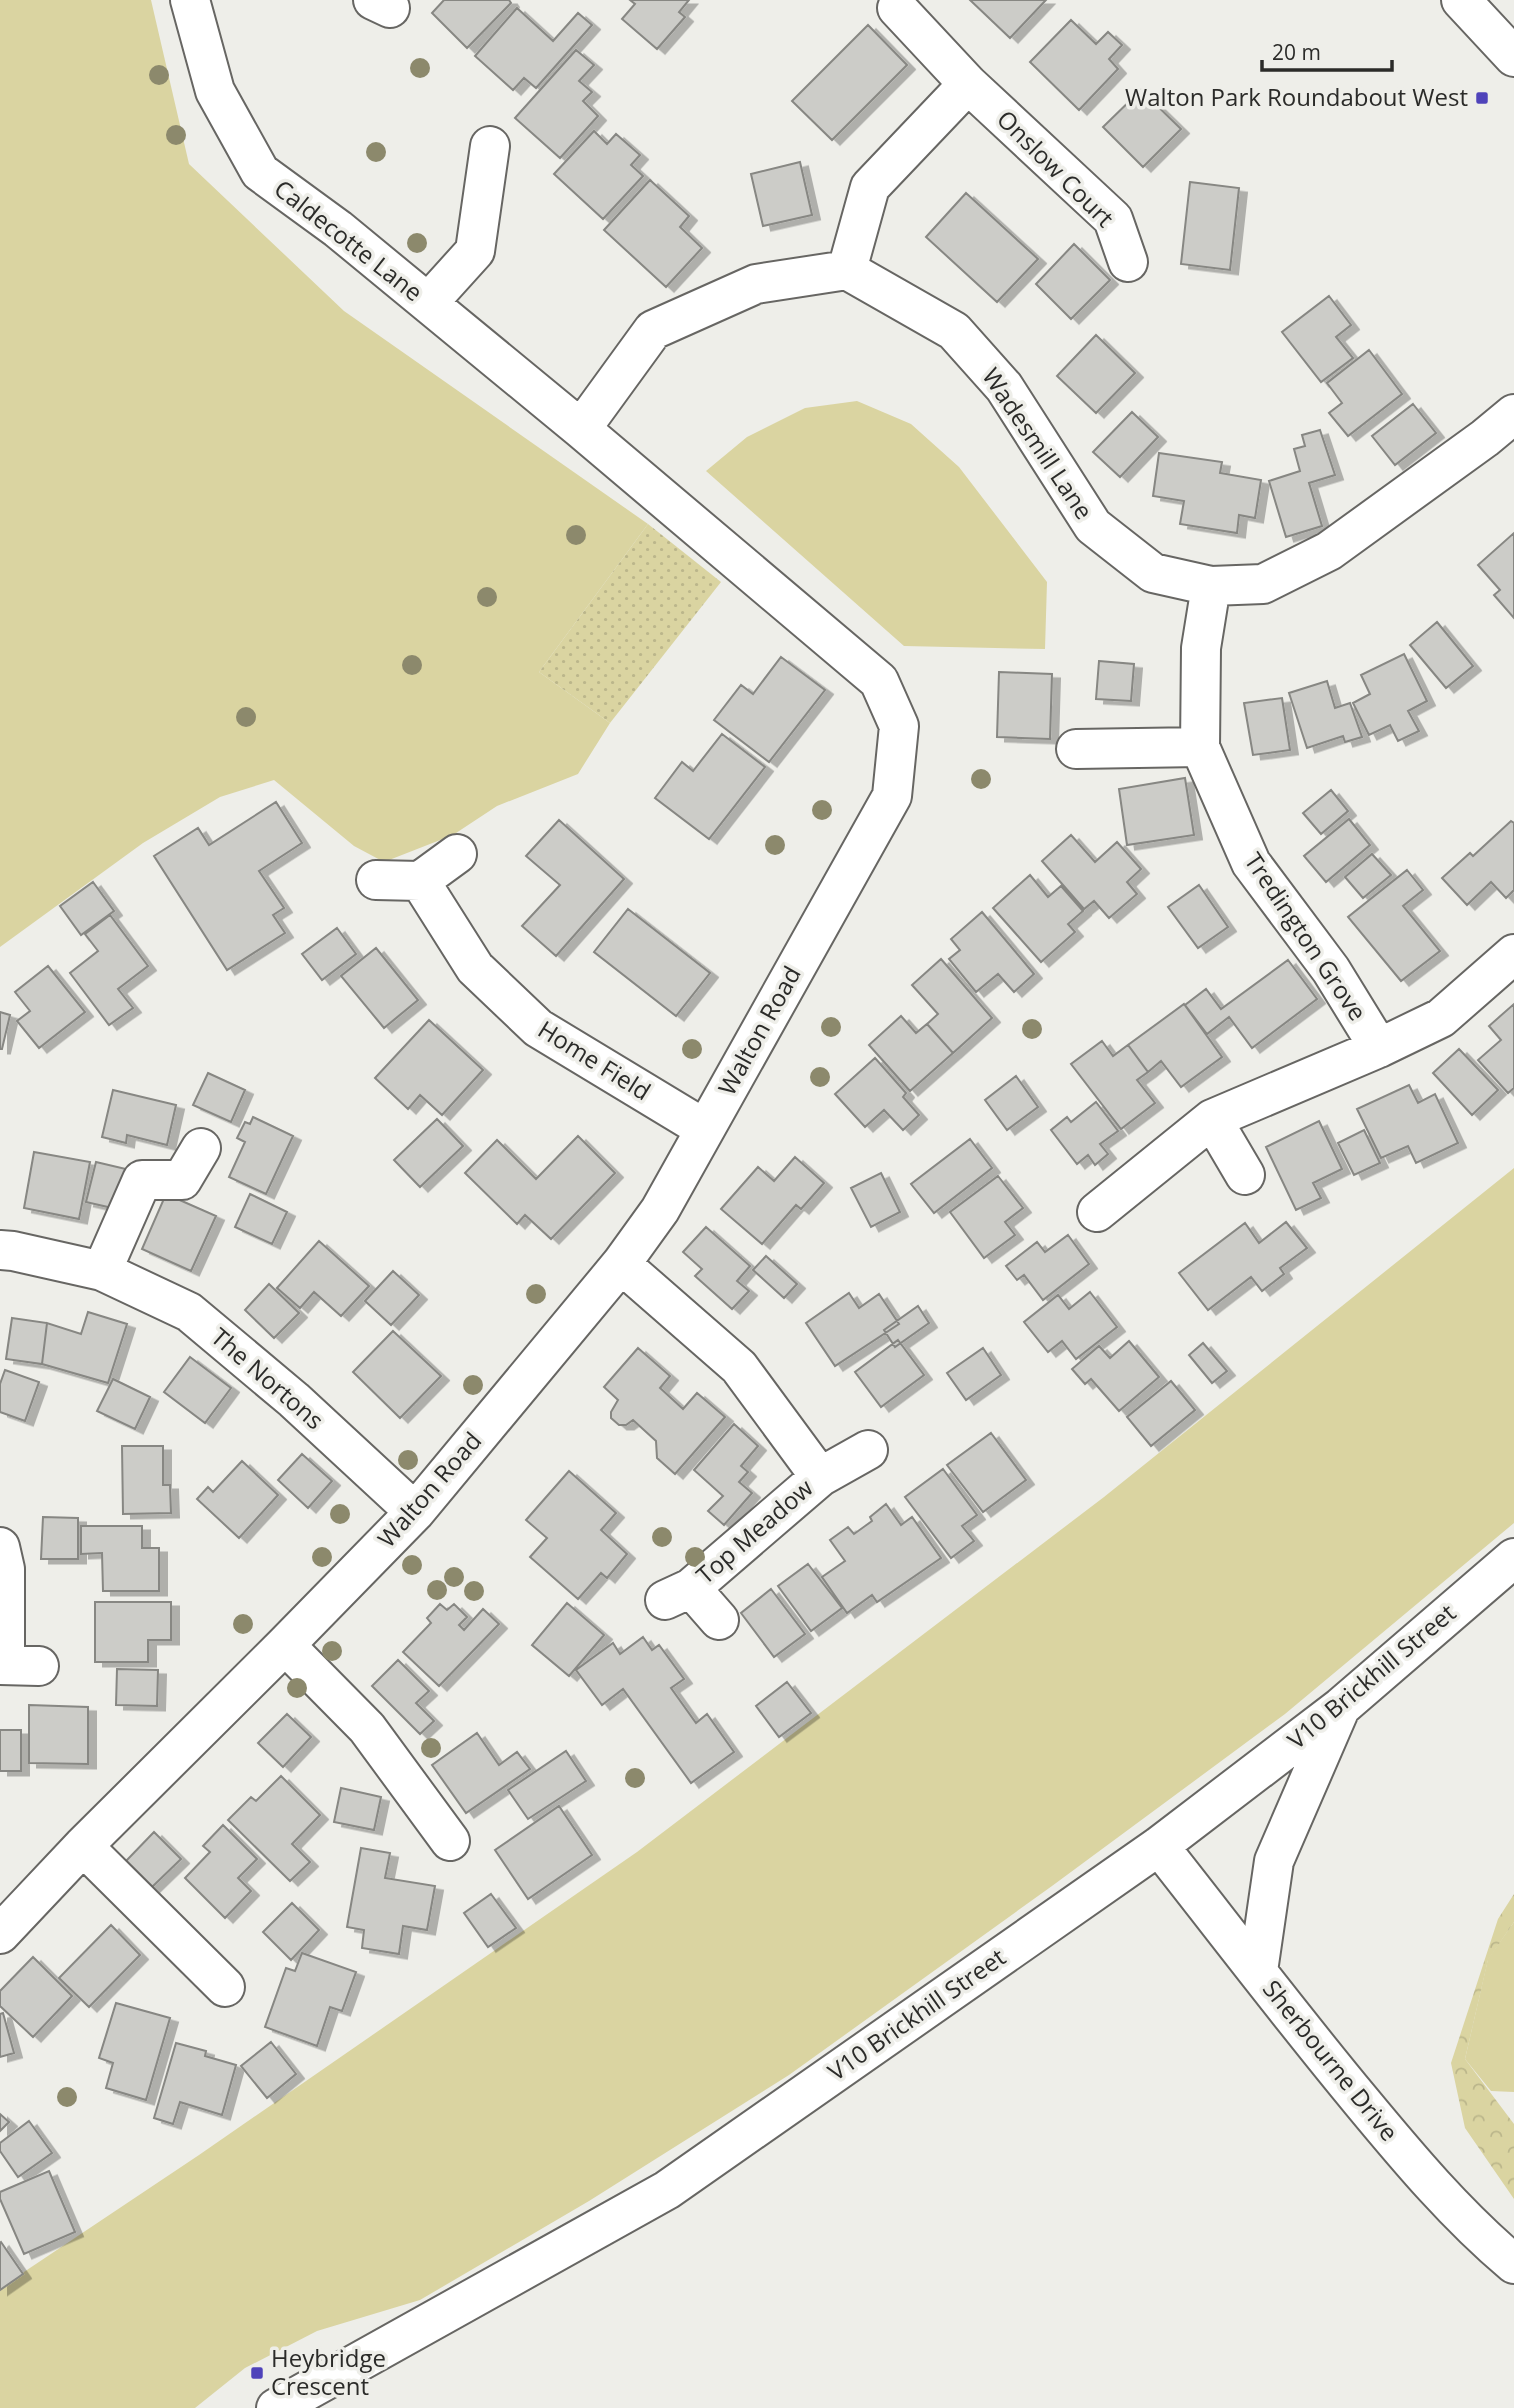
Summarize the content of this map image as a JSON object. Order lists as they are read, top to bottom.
{
  "streets": {
    "main road": [
      "Onslow Court",
      "Caldecotte Lane",
      "Wadesmill Lane",
      "Tredington Grove",
      "Walton Road",
      "Home Field",
      "The Nortons",
      "Top Meadow",
      "V10 Brickhill Street",
      "Sherbourne Drive"
    ]
  },
  "crossings": [
    ["Caldecotte Lane", "Walton Road"],
    ["Wadesmill Lane", "Tredington Grove"],
    ["Walton Road", "Home Field"],
    ["Walton Road", "The Nortons"],
    ["Walton Road", "Top Meadow"],
    ["V10 Brickhill Street", "Sherbourne Drive"]
  ],
  "places": {
    "transit": ["Walton Park Roundabout West", "Heybridge Crescent"]
  },
  "scale_bar": "20 m"
}
